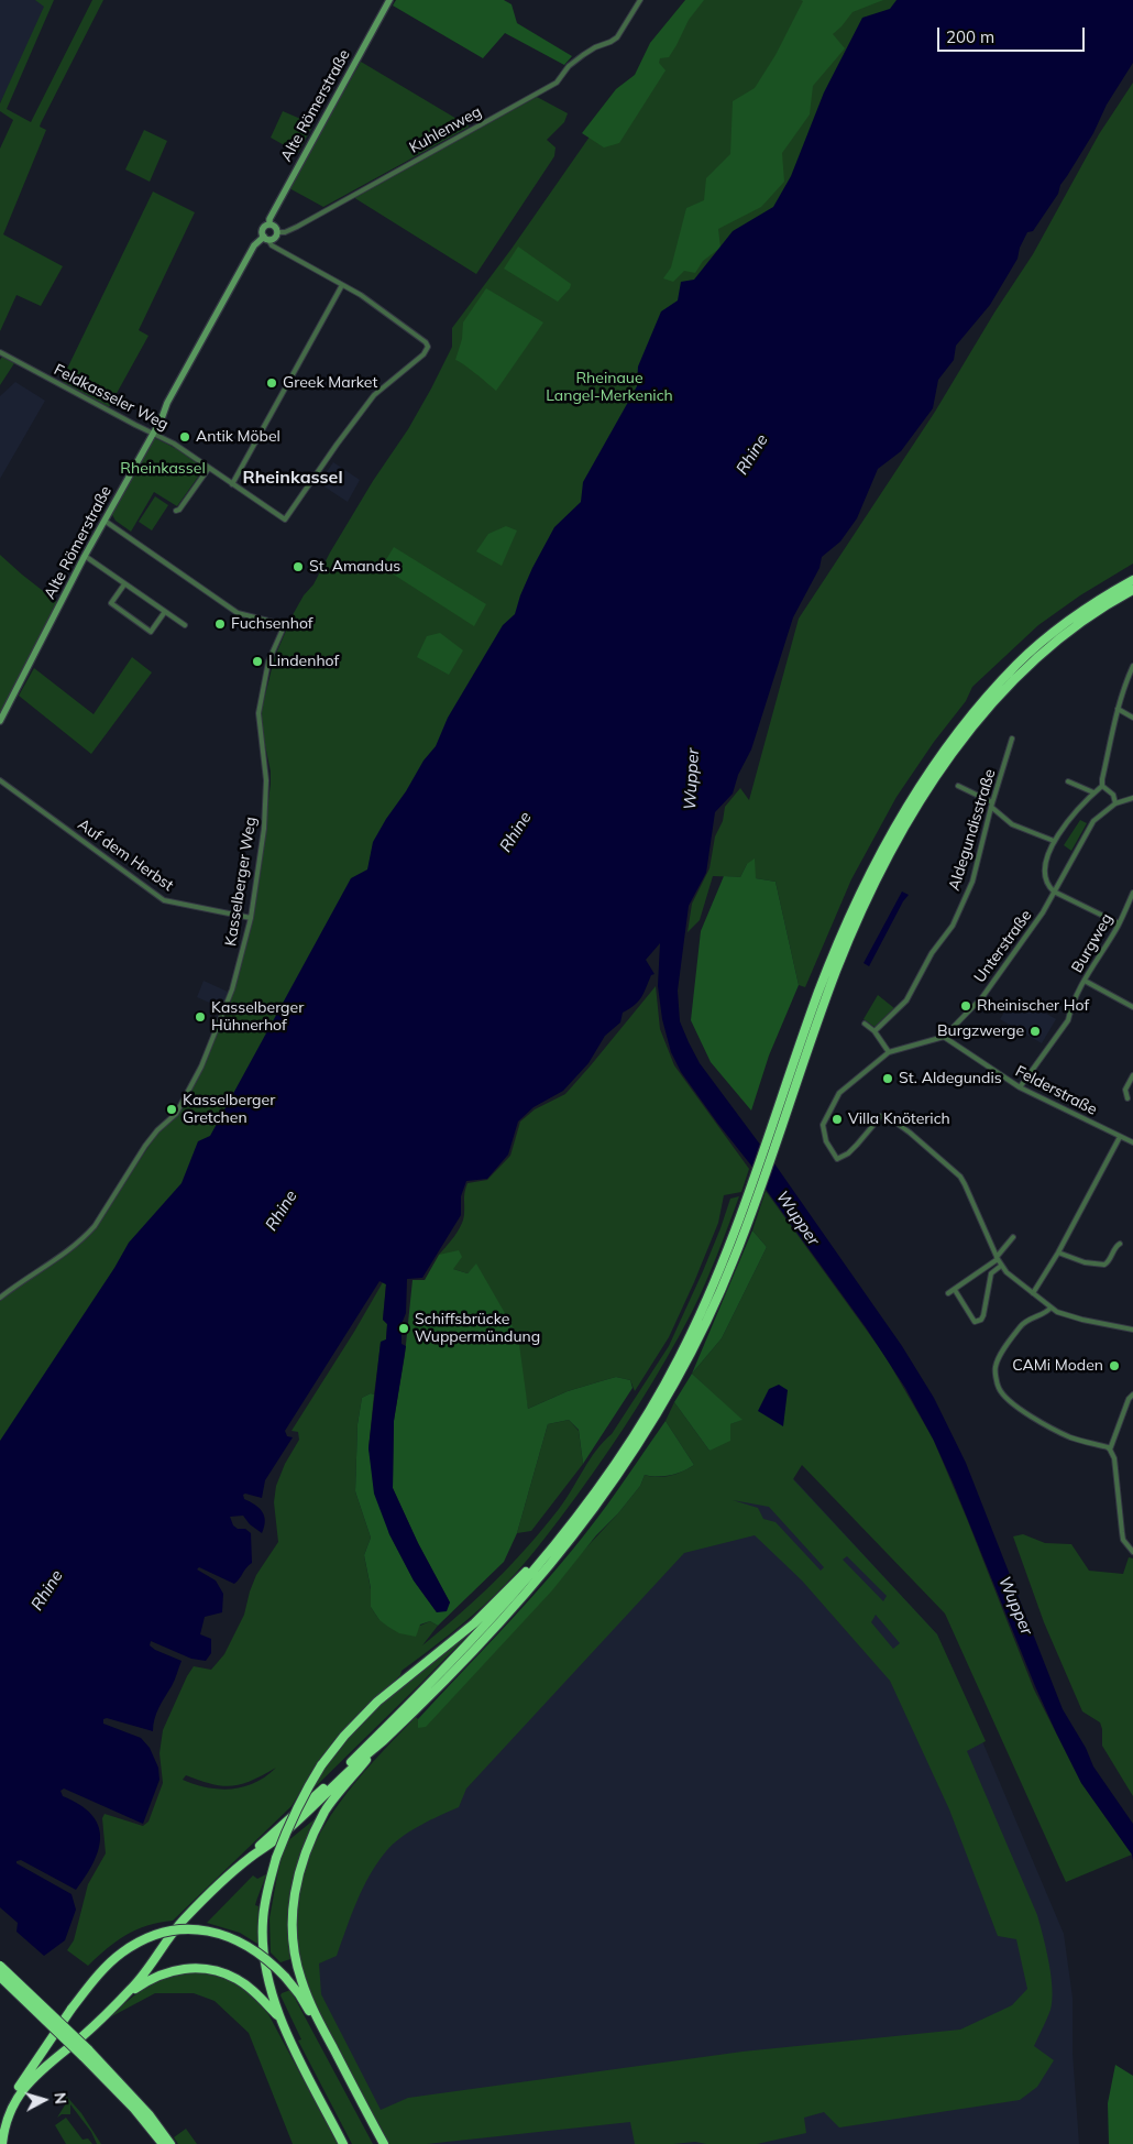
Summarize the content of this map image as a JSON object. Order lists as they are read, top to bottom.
{
  "streets": {
    "street": [
      "Alte Römerstraße",
      "Kuhlenweg",
      "Feldkasseler Weg",
      "Aldegundisstraße",
      "Auf dem Herbst",
      "Kasselberger Weg",
      "Burgweg",
      "Unterstraße",
      "Felderstraße"
    ]
  },
  "crossings": [
    ["Alte Römerstraße", "Kuhlenweg"],
    ["Alte Römerstraße", "Feldkasseler Weg"],
    ["Alte Römerstraße", "Kasselberger Weg"],
    ["Auf dem Herbst", "Kasselberger Weg"],
    ["Burgweg", "Felderstraße"],
    ["Unterstraße", "Felderstraße"]
  ],
  "districts": ["Rheinkassel"],
  "water": ["Rhine", "Wupper"],
  "parks": ["Rheinaue Langel-Merkenich", "Rheinkassel"],
  "places": [
    "Greek Market",
    "Antik Möbel",
    "St. Amandus",
    "Fuchsenhof",
    "Lindenhof",
    "Rheinischer Hof",
    "Kasselberger Hühnerhof",
    "Burgzwerge",
    "St. Aldegundis",
    "Kasselberger Gretchen",
    "Villa Knöterich",
    "Schiffsbrücke Wuppermündung",
    "CAMi Moden"
  ],
  "scale_bar": "200 m",
  "north": "right"
}
